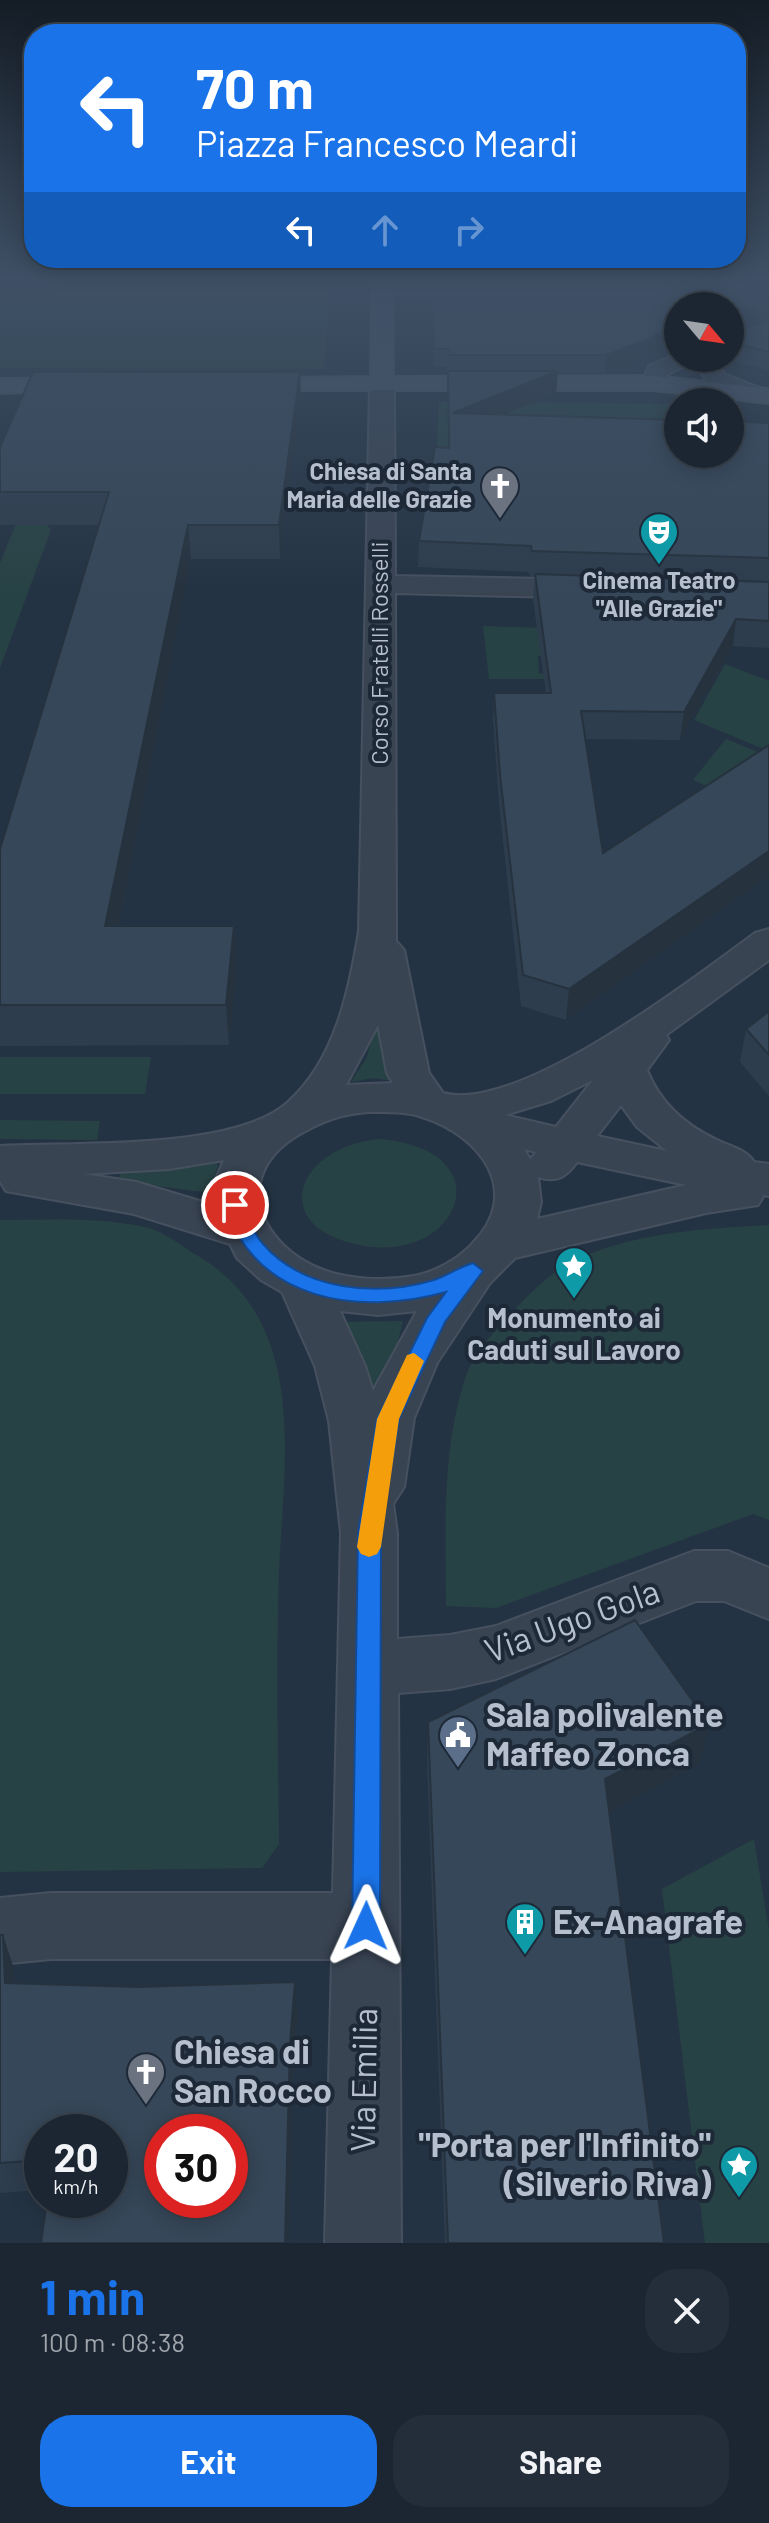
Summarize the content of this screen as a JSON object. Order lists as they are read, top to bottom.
{
  "streets": {
    "street": ["Corso Fratelli Rosselli", "Via Ugo Gola", "Via Emilia"]
  },
  "crossings": [
    ["Corso Fratelli Rosselli", "Via Emilia"],
    ["Via Ugo Gola", "Via Emilia"]
  ],
  "places": {
    "church": ["Chiesa di Santa Maria delle Grazie", "Chiesa di San Rocco"],
    "theatre": ["Cinema Teatro \"Alle Grazie\""],
    "place": ["Monumento ai Caduti sul Lavoro", "\"Porta per l'Infinito\" (Silverio Riva)"],
    "public building": ["Sala polivalente Maffeo Zonca"],
    "building": ["Ex-Anagrafe"]
  },
  "north": "bottom right",
  "page": {
    "turn": ["70 m", "Piazza Francesco Meardi"],
    "speed": "20 km/h",
    "limit": "30",
    "heading": ["1 min", "100 m · 08:38"],
    "buttons": ["Exit", "Share"]
  }
}
